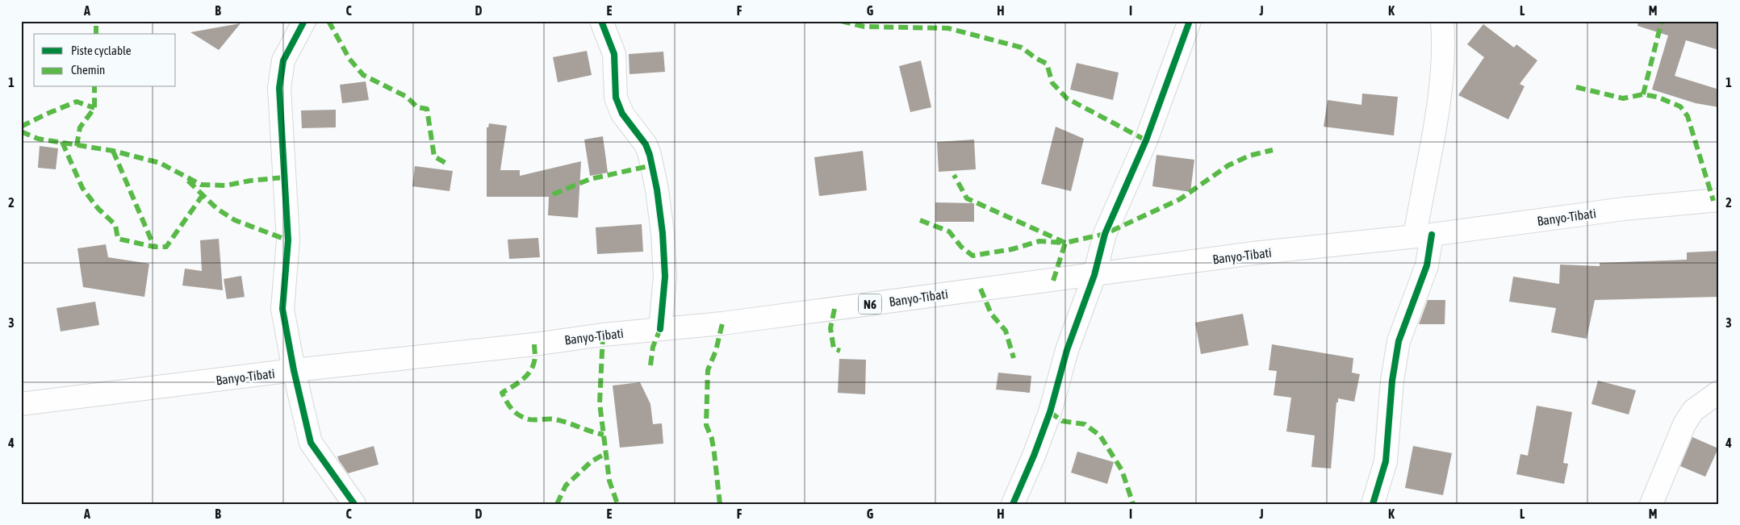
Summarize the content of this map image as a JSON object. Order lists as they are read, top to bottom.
{
  "streets": {
    "main road": ["Banyo-Tibati", "N6"]
  },
  "legend": ["Piste cyclable", "Chemin"],
  "grid": {
    "columns": [
      "A",
      "B",
      "C",
      "D",
      "E",
      "F",
      "G",
      "H",
      "I",
      "J",
      "K",
      "L",
      "M"
    ],
    "rows": [
      "1",
      "2",
      "3",
      "4"
    ]
  }
}
